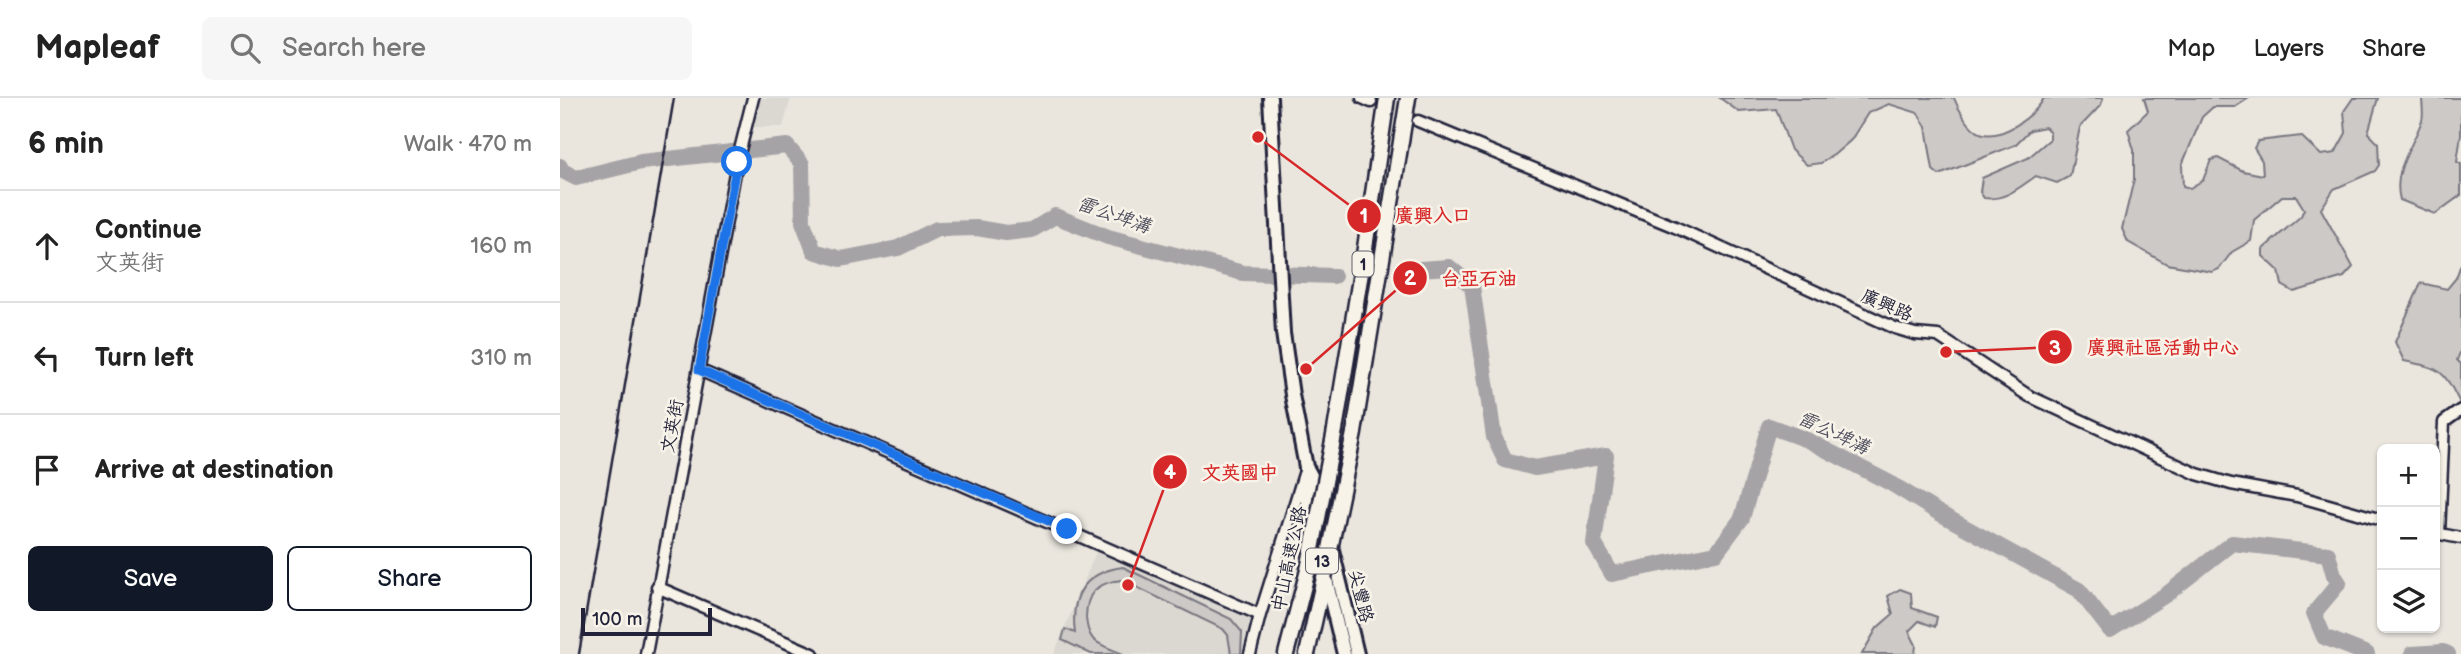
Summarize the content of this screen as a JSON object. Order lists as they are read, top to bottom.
{
  "streets": {
    "highway": ["1", "中山高速公路"],
    "main road": ["13", "尖豐路"],
    "street": ["廣興路", "文英街"]
  },
  "water": ["雷公埤溝"],
  "places": [
    "廣興入口",
    "廣興社區活動中心",
    "台亞石油",
    "文英國中"
  ],
  "scale_bar": "100 m",
  "page": {
    "header": "Mapleaf",
    "search": "Search here",
    "nav": ["Map", "Layers", "Share"],
    "heading": ["6 min", "Walk · 470 m"],
    "list": [
      ["Continue", "文英街", "160 m"],
      ["Turn left", "310 m"],
      "Arrive at destination"
    ],
    "map_buttons": ["+", "−"],
    "buttons": ["Save", "Share"],
    "scale": "100 m"
  }
}
